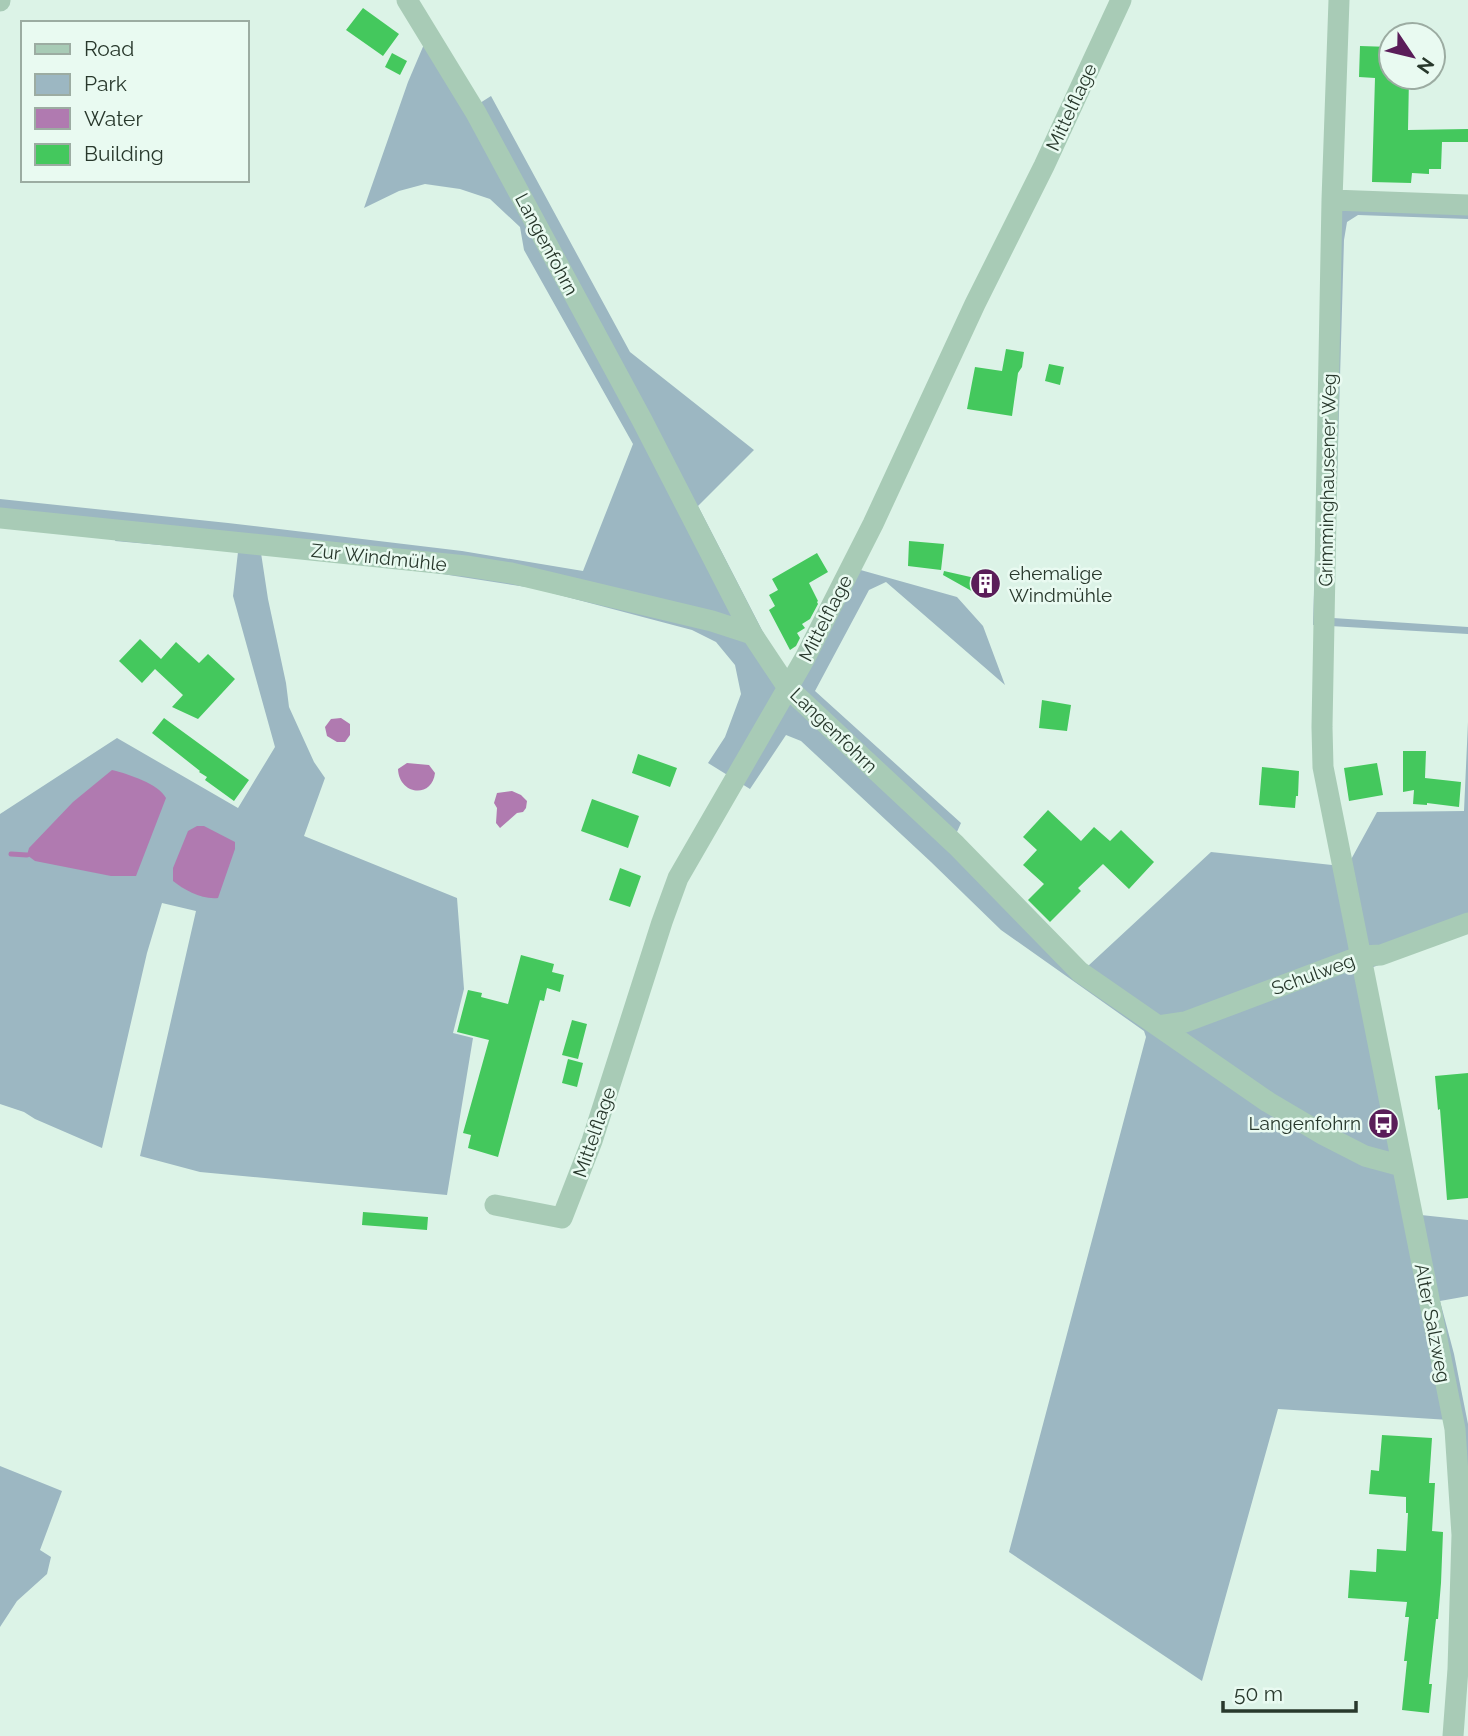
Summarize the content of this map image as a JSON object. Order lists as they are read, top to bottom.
{
  "streets": {
    "street": [
      "Mittelflage",
      "Langenfohrn",
      "Grimminghausener Weg",
      "Zur Windmühle",
      "Schulweg",
      "Alter Salzweg"
    ]
  },
  "crossings": [
    ["Mittelflage", "Langenfohrn"],
    ["Langenfohrn", "Zur Windmühle"],
    ["Langenfohrn", "Schulweg"],
    ["Langenfohrn", "Alter Salzweg"],
    ["Grimminghausener Weg", "Schulweg"],
    ["Grimminghausener Weg", "Alter Salzweg"],
    ["Schulweg", "Alter Salzweg"]
  ],
  "places": {
    "building": ["ehemalige Windmühle"],
    "bus stop": ["Langenfohrn"]
  },
  "legend": [
    "Road",
    "Park",
    "Water",
    "Building"
  ],
  "scale_bar": "50 m",
  "north": "bottom right"
}
